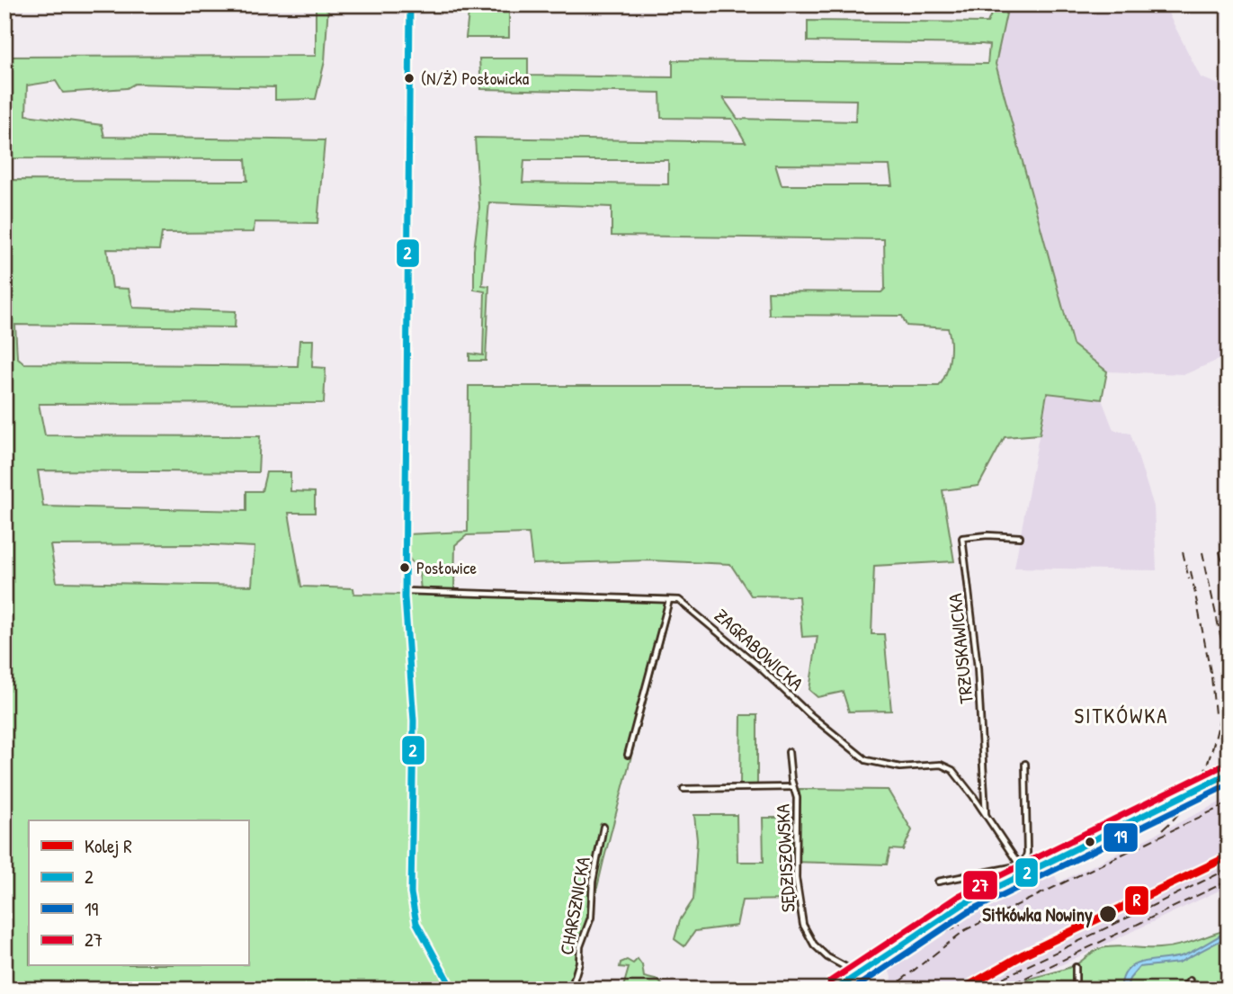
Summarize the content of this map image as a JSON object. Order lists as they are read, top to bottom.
{
  "streets": {
    "street": [
      "TRZUSKAWICKA",
      "ZAGRABOWICKA",
      "SĘDZISZOWSKA",
      "CHARSZNICKA"
    ]
  },
  "crossings": [
    ["TRZUSKAWICKA", "ZAGRABOWICKA"]
  ],
  "districts": ["SITKÓWKA"],
  "places": ["(N/Ż) Posłowicka", "Posłowice", "Sitkówka Nowiny"],
  "lines": [
    "transit line 2",
    "transit line 27",
    "transit line 19",
    "rail line R"
  ],
  "legend": [
    "Kolej R",
    "2",
    "19",
    "27"
  ]
}
